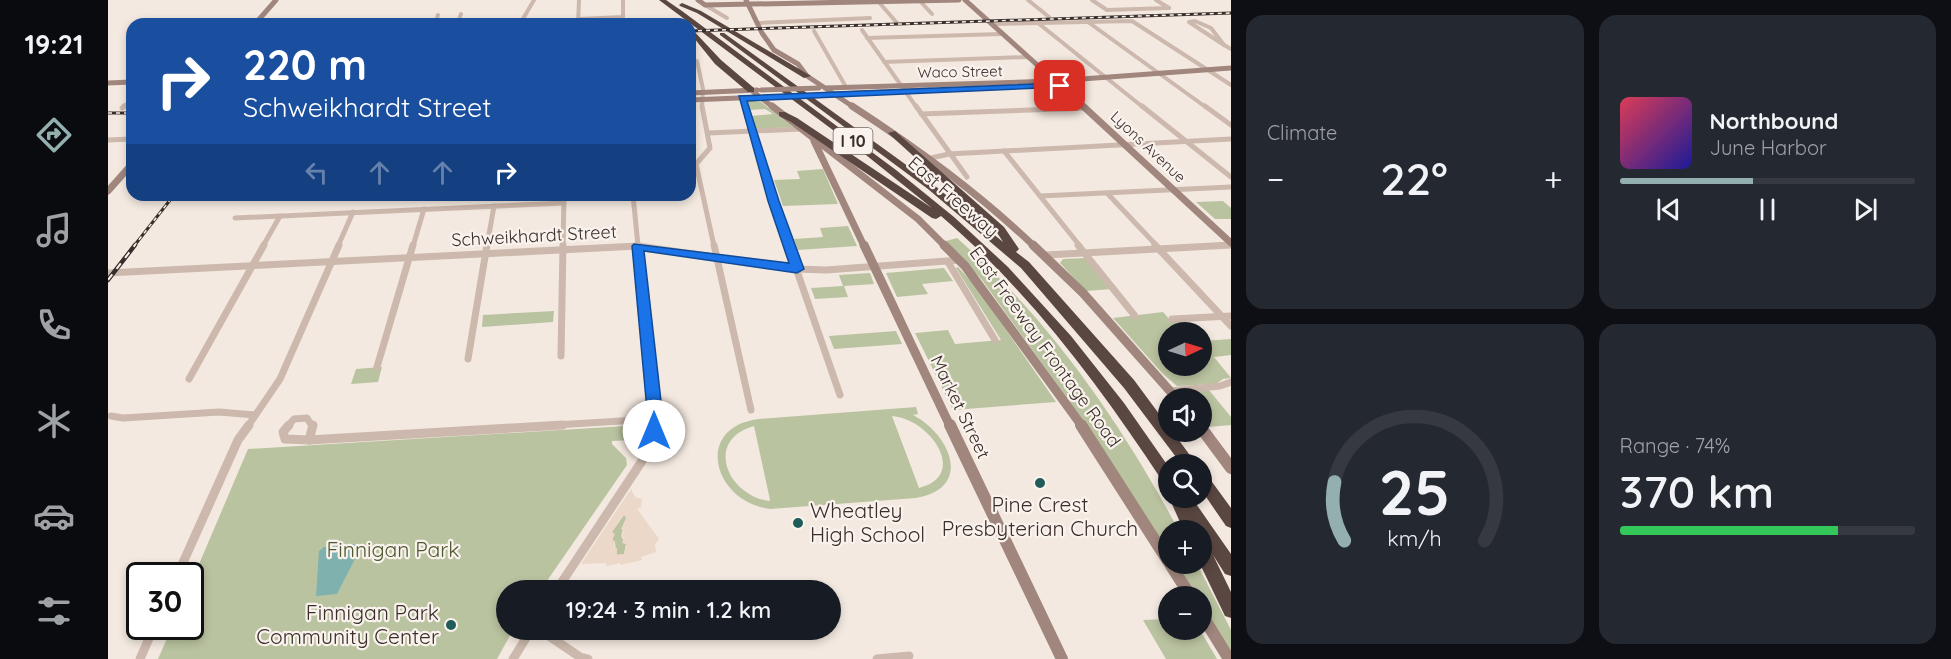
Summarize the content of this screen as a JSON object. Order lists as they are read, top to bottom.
{
  "streets": {
    "highway": ["I 10", "East Freeway"],
    "main road": [
      "Waco Street",
      "Lyons Avenue",
      "East Freeway Frontage Road",
      "Market Street"
    ],
    "street": ["Schweikhardt Street"]
  },
  "crossings": [
    ["Waco Street", "Lyons Avenue"],
    ["Waco Street", "East Freeway Frontage Road"],
    ["Schweikhardt Street", "East Freeway Frontage Road"],
    ["Schweikhardt Street", "Market Street"],
    ["East Freeway Frontage Road", "Market Street"]
  ],
  "parks": ["Finnigan Park"],
  "places": ["Pine Crest Presbyterian Church", "Wheatley High School", "Finnigan Park Community Center"],
  "north": "right",
  "page": {
    "tabs": "19:21",
    "tile": [
      "Climate",
      ["Range · 74%", "370 km"]
    ],
    "turn": ["220 m", "Schweikhardt Street"],
    "song": ["Northbound", "June Harbor"],
    "heat": ["−", "22°", "+"],
    "map_buttons": ["+", "−"],
    "limit": "30",
    "trip": "19:24 · 3 min · 1.2 km",
    "gauge": ["25", "km/h"]
  }
}
